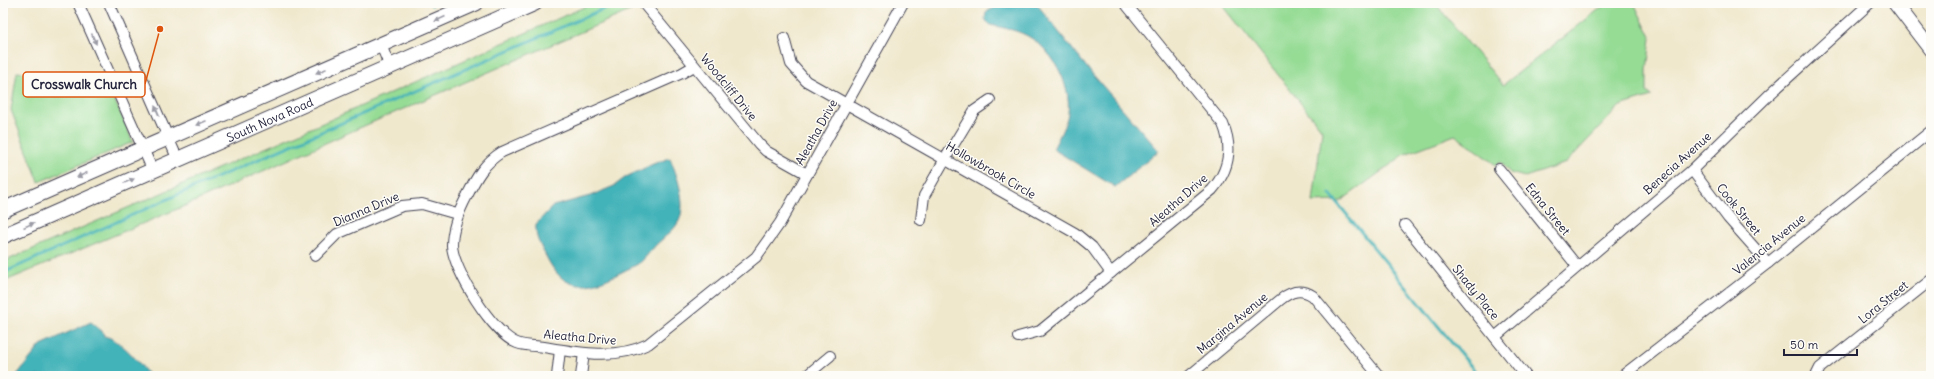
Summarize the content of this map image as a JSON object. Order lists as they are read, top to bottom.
{
  "streets": {
    "main road": ["South Nova Road"],
    "street": [
      "Woodcliff Drive",
      "Aleatha Drive",
      "Benecia Avenue",
      "Hollowbrook Circle",
      "Dianna Drive",
      "Edna Street",
      "Cook Street",
      "Valencia Avenue",
      "Shady Place",
      "Lora Street",
      "Margina Avenue"
    ]
  },
  "crossings": [
    ["Woodcliff Drive", "Aleatha Drive"],
    ["Aleatha Drive", "Hollowbrook Circle"],
    ["Aleatha Drive", "Dianna Drive"],
    ["Benecia Avenue", "Edna Street"],
    ["Benecia Avenue", "Cook Street"],
    ["Benecia Avenue", "Shady Place"],
    ["Cook Street", "Valencia Avenue"]
  ],
  "places": ["Crosswalk Church"],
  "scale_bar": "50 m"
}
